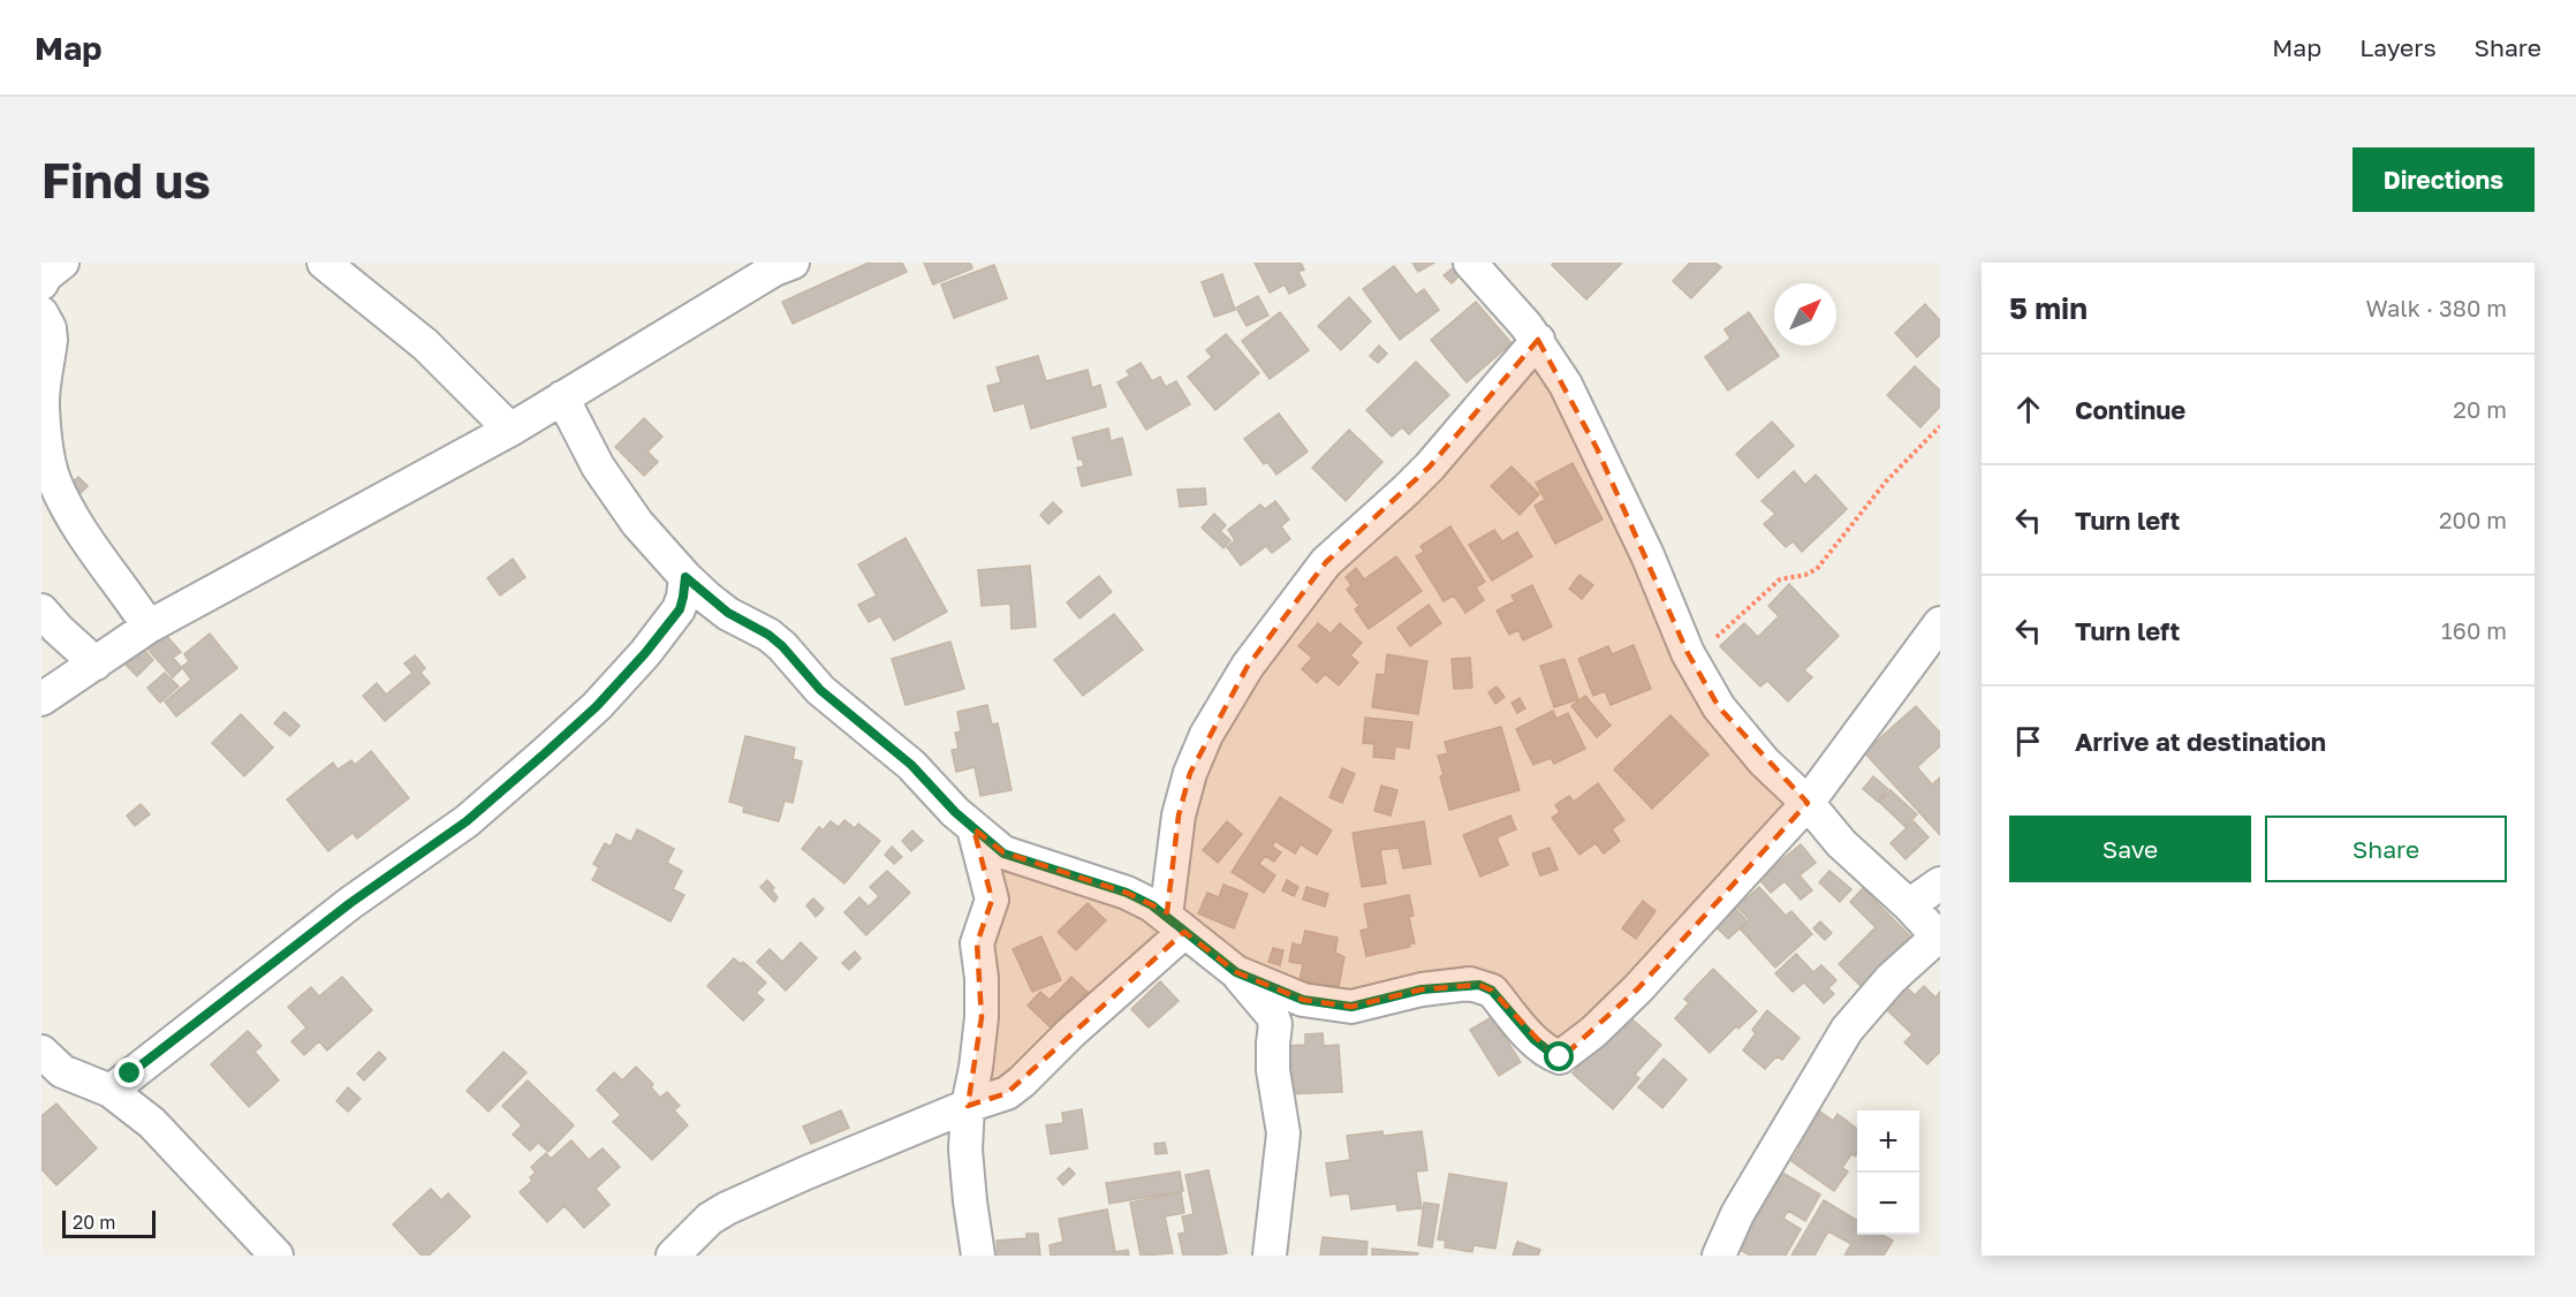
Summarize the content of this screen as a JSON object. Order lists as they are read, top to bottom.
{
  "scale_bar": "20 m",
  "north": "top right",
  "page": {
    "header": "Map",
    "nav": ["Map", "Layers", "Share"],
    "buttons": [
      "Directions",
      ["Save", "Share"]
    ],
    "title": "Find us",
    "heading": ["5 min", "Walk · 380 m"],
    "list": [
      ["Continue", "20 m"],
      ["Turn left", "200 m"],
      ["Turn left", "160 m"],
      "Arrive at destination"
    ],
    "map_buttons": ["+", "−"],
    "scale": "20 m"
  }
}
